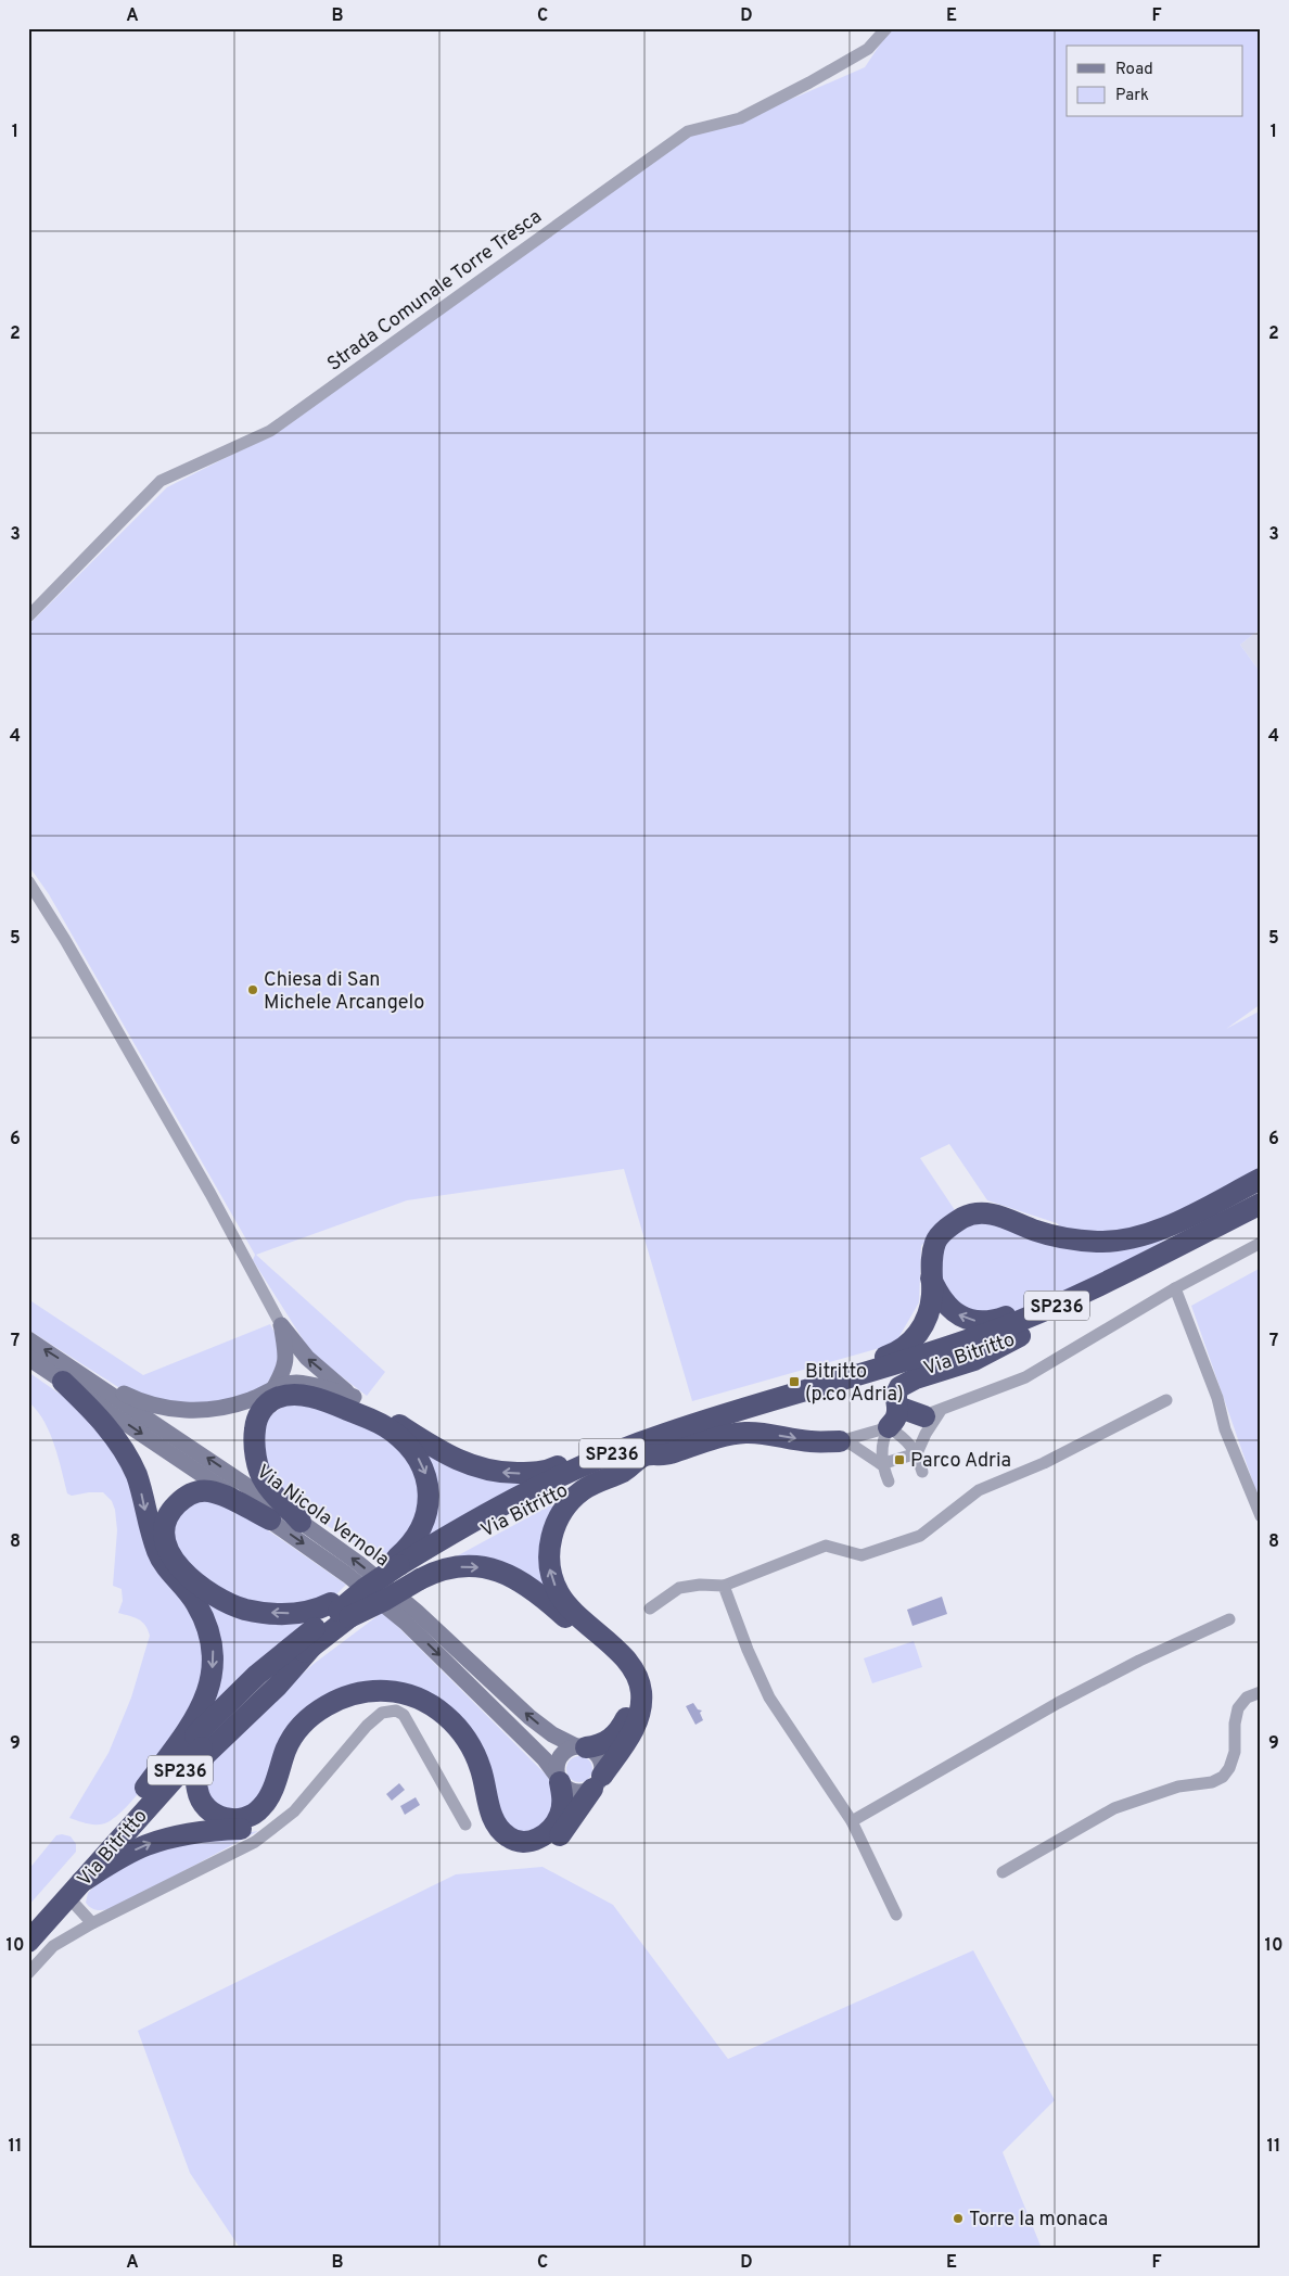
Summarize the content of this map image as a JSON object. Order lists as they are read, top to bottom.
{
  "streets": {
    "highway": ["SP236", "Via Bitritto"],
    "main road": ["Via Nicola Vernola"],
    "street": ["Strada Comunale Torre Tresca"]
  },
  "places": {
    "other": ["Chiesa di San Michele Arcangelo", "Torre la monaca"],
    "transit": ["Bitritto (p.co Adria)", "Parco Adria"]
  },
  "legend": ["Road", "Park"],
  "grid": {
    "columns": [
      "A",
      "B",
      "C",
      "D",
      "E",
      "F"
    ],
    "rows": [
      "1",
      "2",
      "3",
      "4",
      "5",
      "6",
      "7",
      "8",
      "9",
      "10",
      "11"
    ]
  }
}
